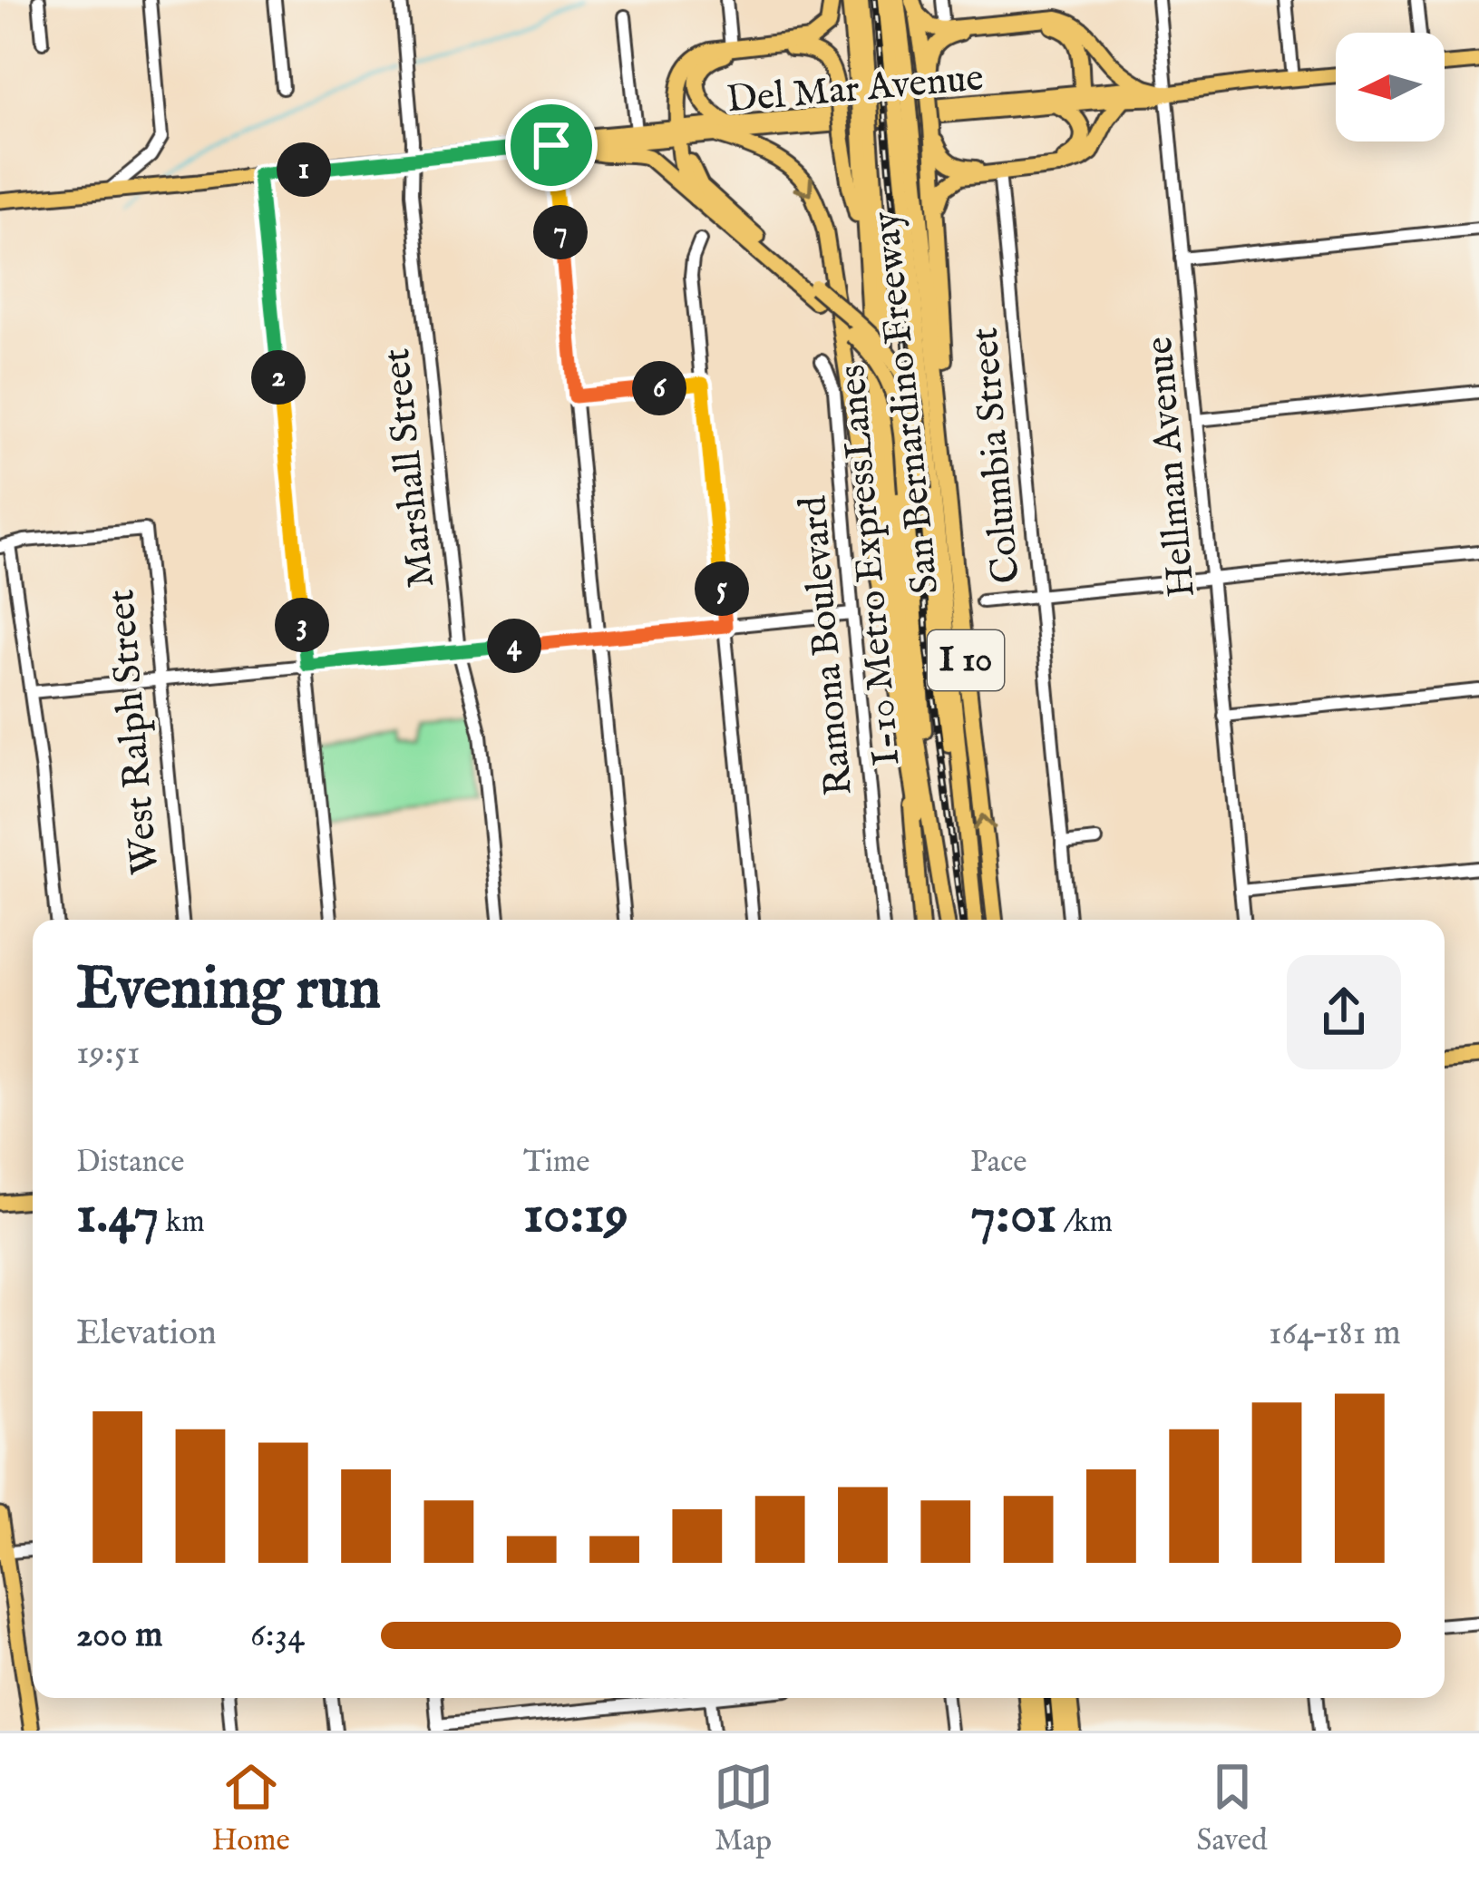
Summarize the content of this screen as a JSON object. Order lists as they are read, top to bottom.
{
  "streets": {
    "highway": ["San Bernardino Freeway", "I-10 Metro ExpressLanes", "I 10"],
    "main road": ["Del Mar Avenue"],
    "street": [
      "Columbia Street",
      "Hellman Avenue",
      "Marshall Street",
      "Ramona Boulevard",
      "West Ralph Street"
    ]
  },
  "crossings": [
    ["Del Mar Avenue", "Hellman Avenue"],
    ["Del Mar Avenue", "Marshall Street"],
    ["San Bernardino Freeway", "I-10 Metro ExpressLanes"]
  ],
  "north": "left",
  "page": {
    "pins": [
      "1",
      "7",
      "2",
      "6",
      "5",
      "3",
      "4"
    ],
    "heading": ["Evening run", "19:51"],
    "stats": [
      ["Distance", "1.47 km"],
      ["Time", "10:19"],
      ["Pace", "7:01 /km"]
    ],
    "chart": ["Elevation", "164–181 m"],
    "list": [
      {
        "name": "200 m",
        "note": "6:34"
      }
    ],
    "tabs": ["Home", "Map", "Saved"]
  }
}
